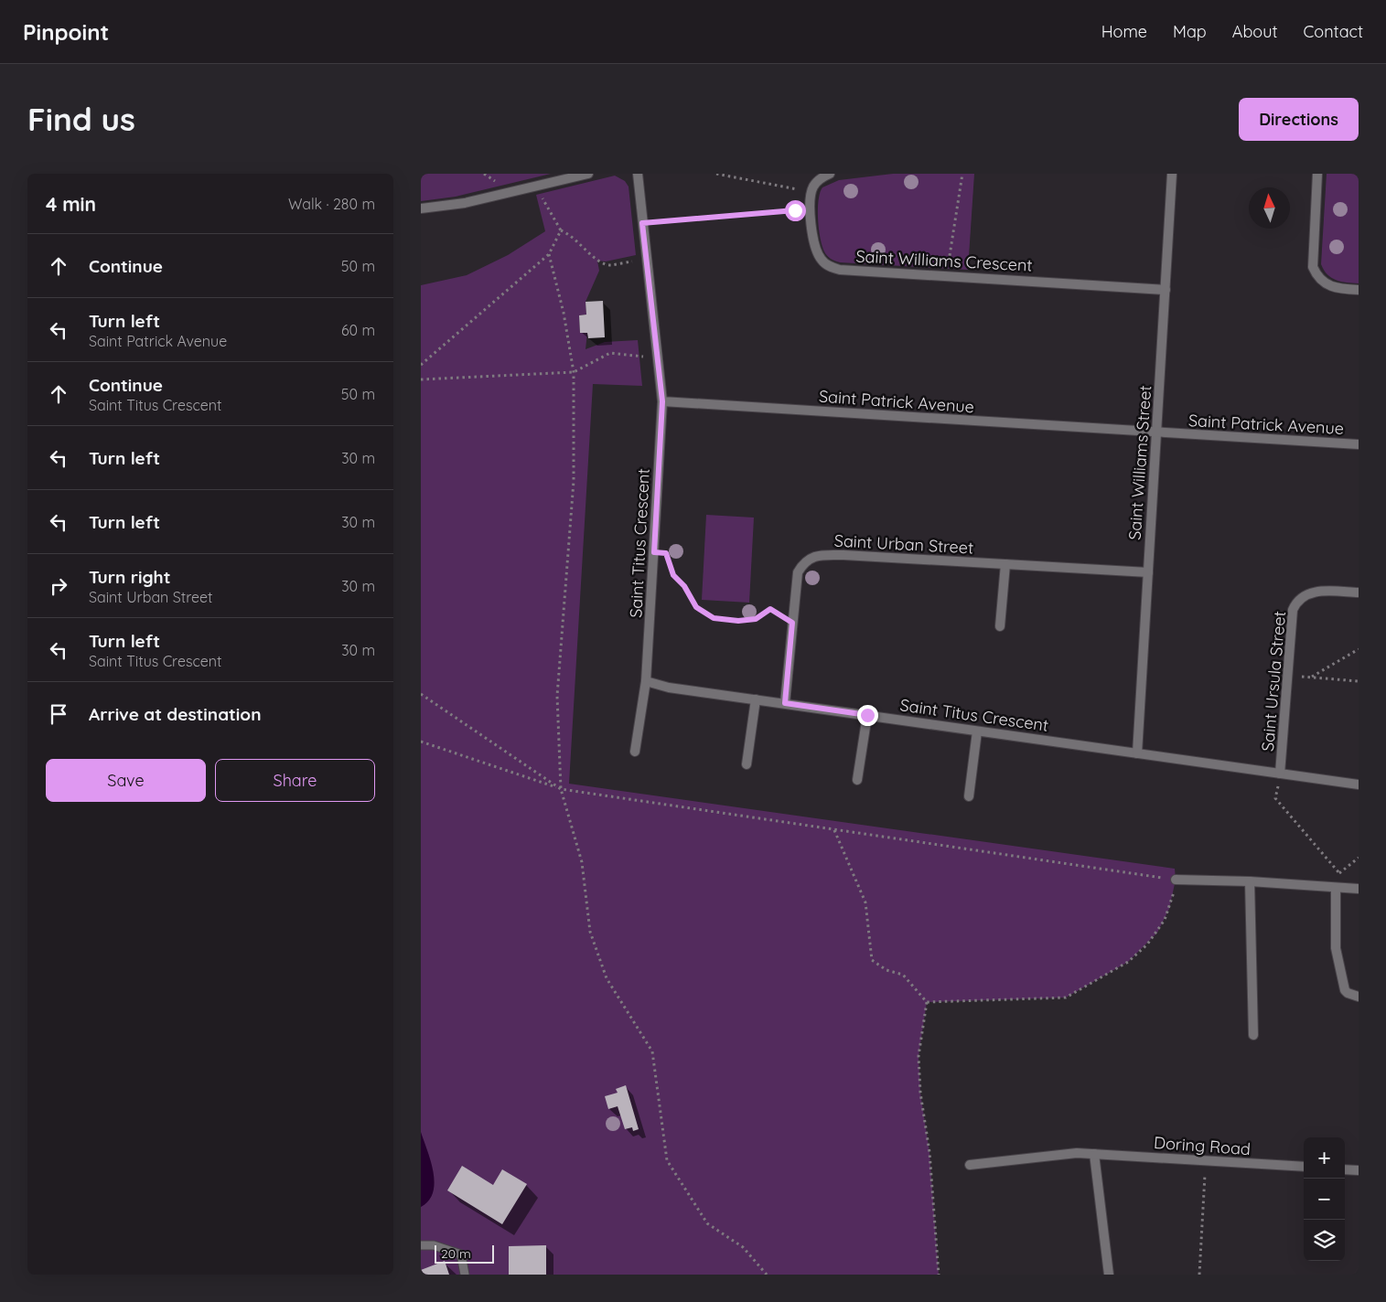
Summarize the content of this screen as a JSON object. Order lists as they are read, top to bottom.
{
  "streets": {
    "street": [
      "Saint Williams Crescent",
      "Saint Patrick Avenue",
      "Saint Williams Street",
      "Saint Titus Crescent",
      "Saint Urban Street",
      "Saint Ursula Street",
      "Doring Road"
    ]
  },
  "crossings": [
    ["Saint Williams Crescent", "Saint Williams Street"],
    ["Saint Patrick Avenue", "Saint Williams Street"],
    ["Saint Patrick Avenue", "Saint Titus Crescent"],
    ["Saint Williams Street", "Saint Titus Crescent"],
    ["Saint Williams Street", "Saint Urban Street"],
    ["Saint Titus Crescent", "Saint Urban Street"],
    ["Saint Titus Crescent", "Saint Ursula Street"]
  ],
  "scale_bar": "20 m",
  "north": "top",
  "page": {
    "header": "Pinpoint",
    "nav": [
      "Home",
      "Map",
      "About",
      "Contact"
    ],
    "buttons": [
      "Directions",
      ["Save", "Share"]
    ],
    "title": "Find us",
    "heading": ["4 min", "Walk · 280 m"],
    "list": [
      ["Continue", "50 m"],
      ["Turn left", "Saint Patrick Avenue", "60 m"],
      ["Continue", "Saint Titus Crescent", "50 m"],
      ["Turn left", "30 m"],
      ["Turn left", "30 m"],
      ["Turn right", "Saint Urban Street", "30 m"],
      ["Turn left", "Saint Titus Crescent", "30 m"],
      "Arrive at destination"
    ],
    "map_buttons": ["+", "−"],
    "scale": "20 m"
  }
}
